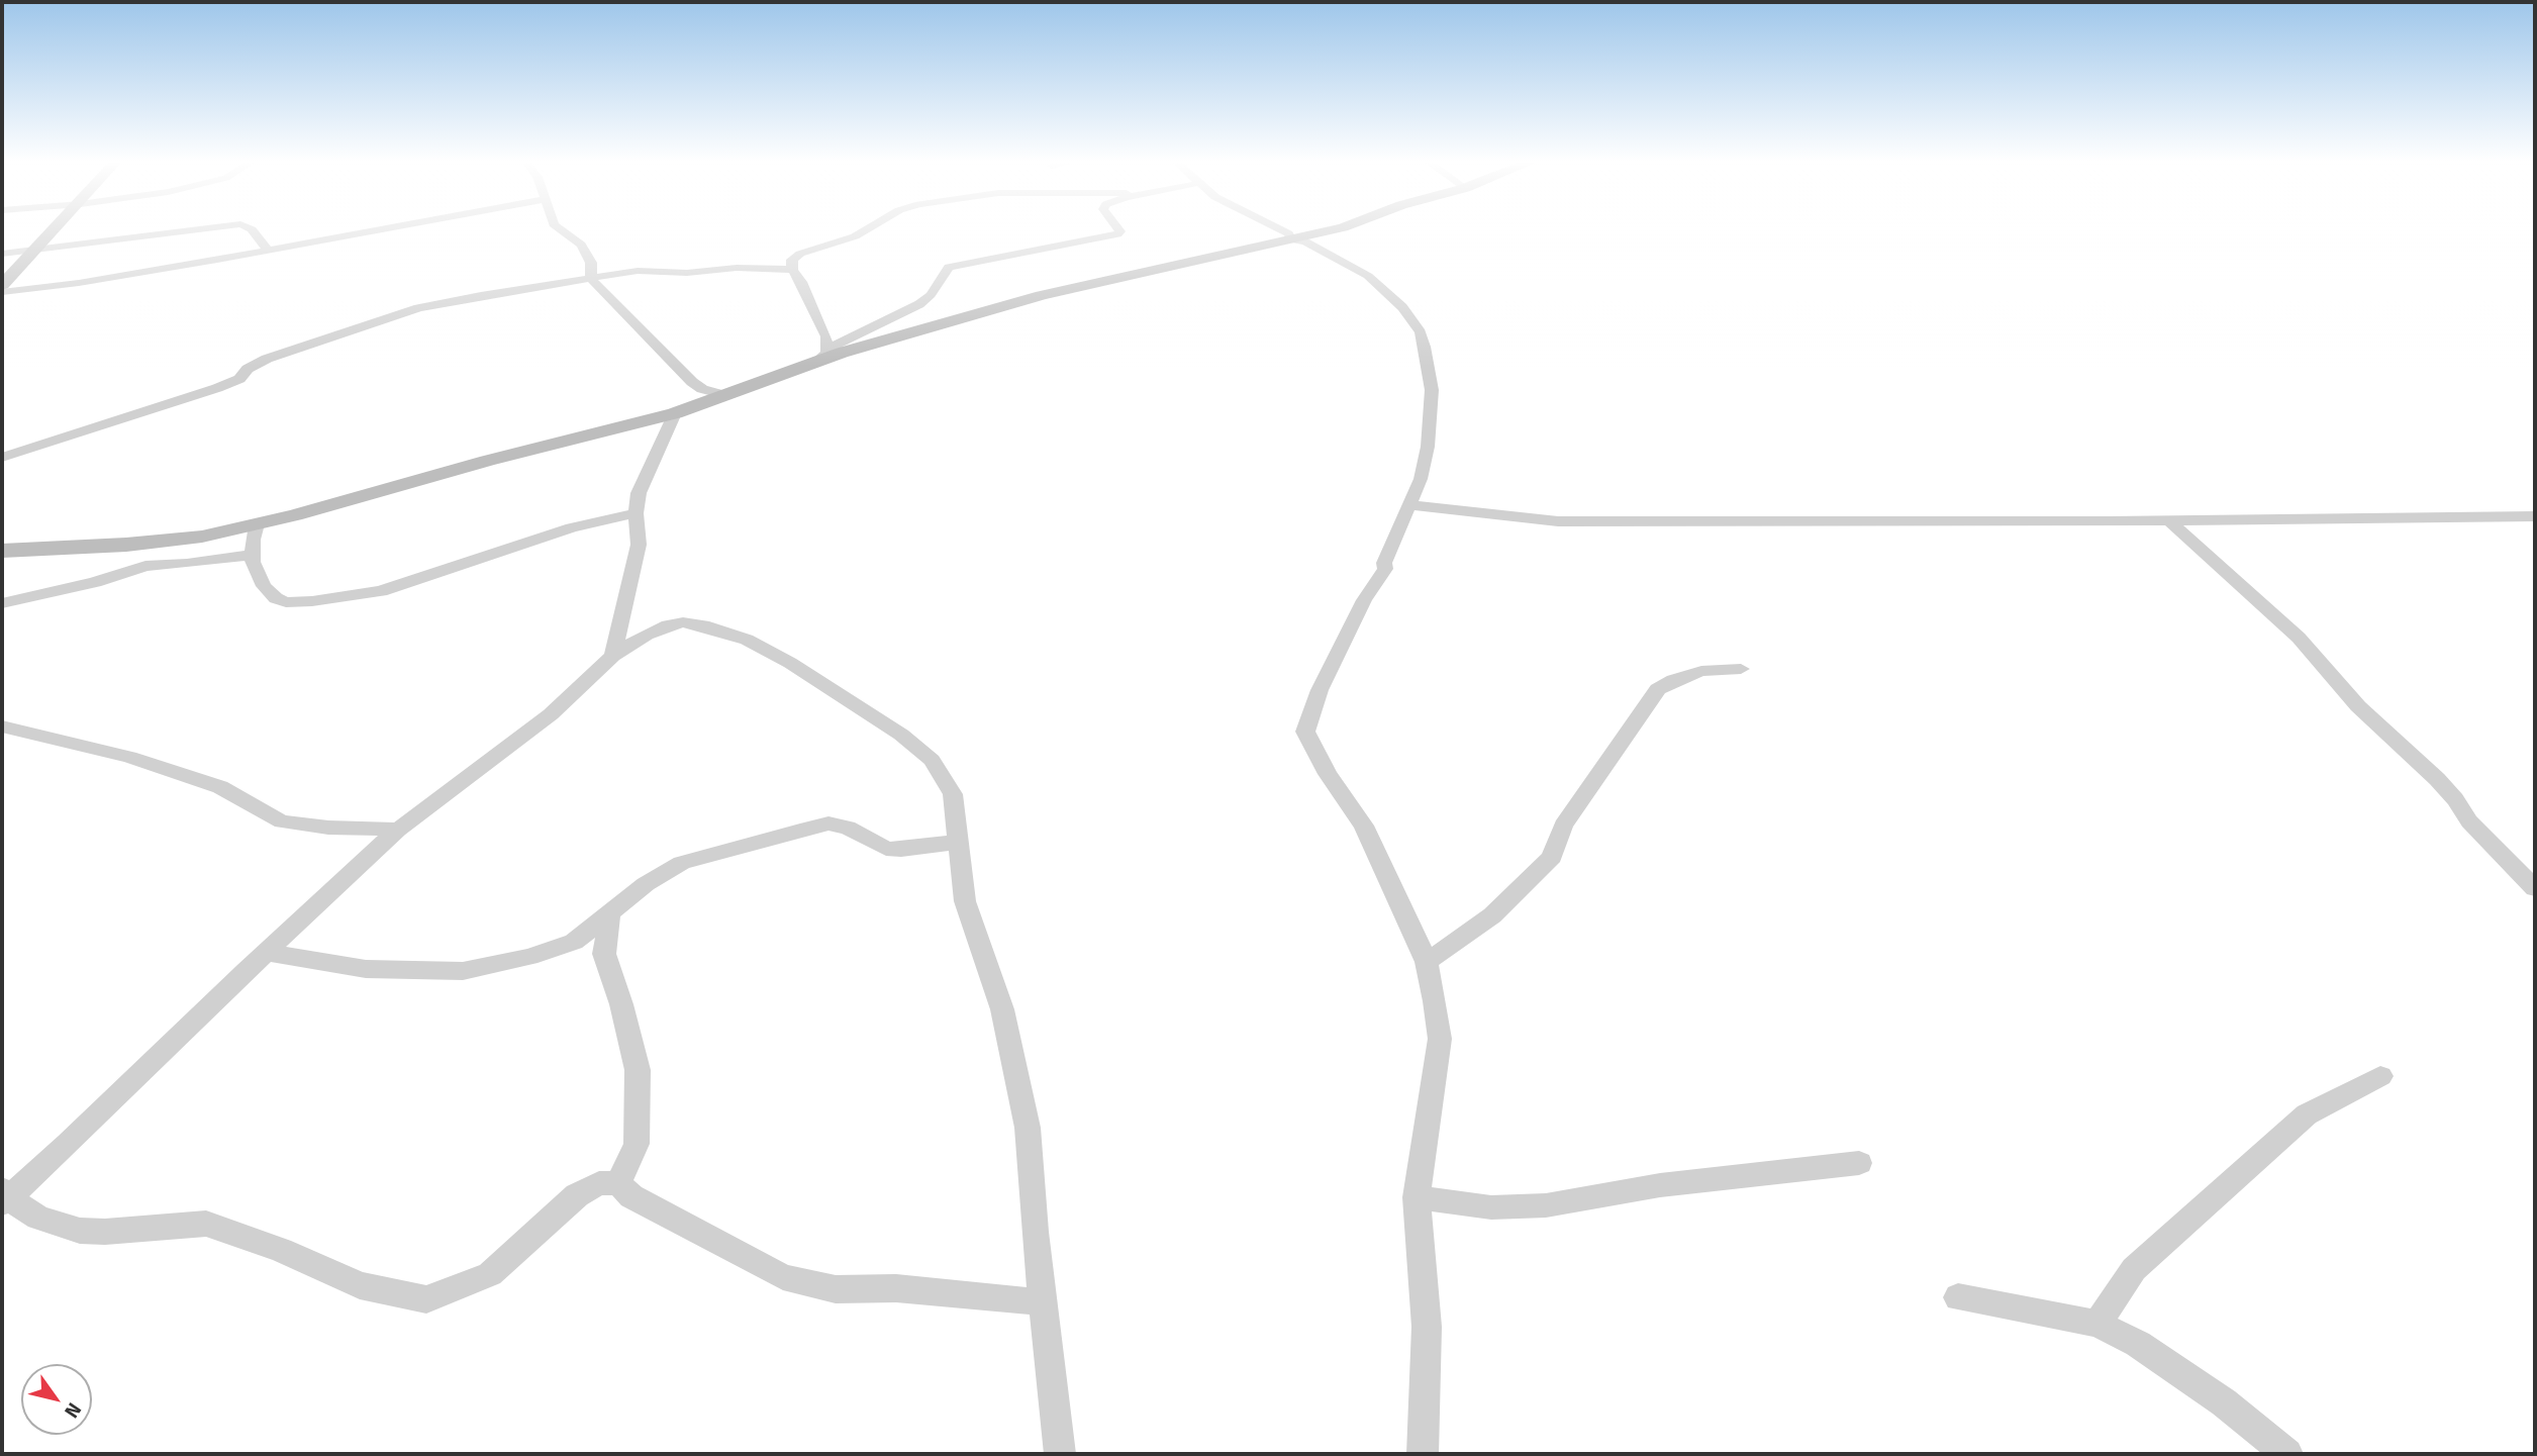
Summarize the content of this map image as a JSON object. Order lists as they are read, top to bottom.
{
  "north": "bottom right"
}
